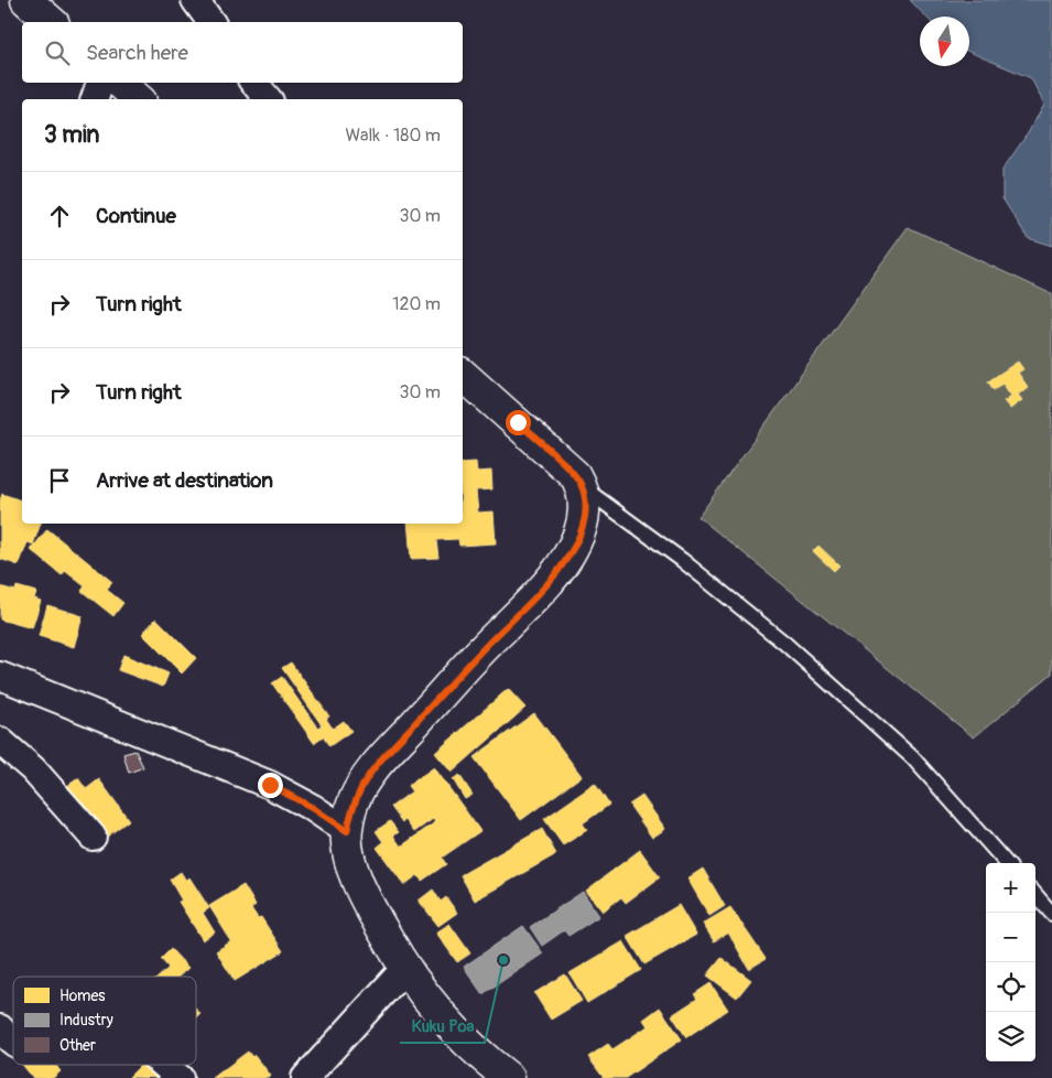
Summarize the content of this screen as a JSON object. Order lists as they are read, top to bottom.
{
  "places": ["Kuku Poa"],
  "legend": ["Homes", "Industry", "Other"],
  "north": "bottom",
  "page": {
    "search": "Search here",
    "heading": ["3 min", "Walk · 180 m"],
    "list": [
      ["Continue", "30 m"],
      ["Turn right", "120 m"],
      ["Turn right", "30 m"],
      "Arrive at destination"
    ],
    "map_buttons": ["+", "−"]
  }
}
